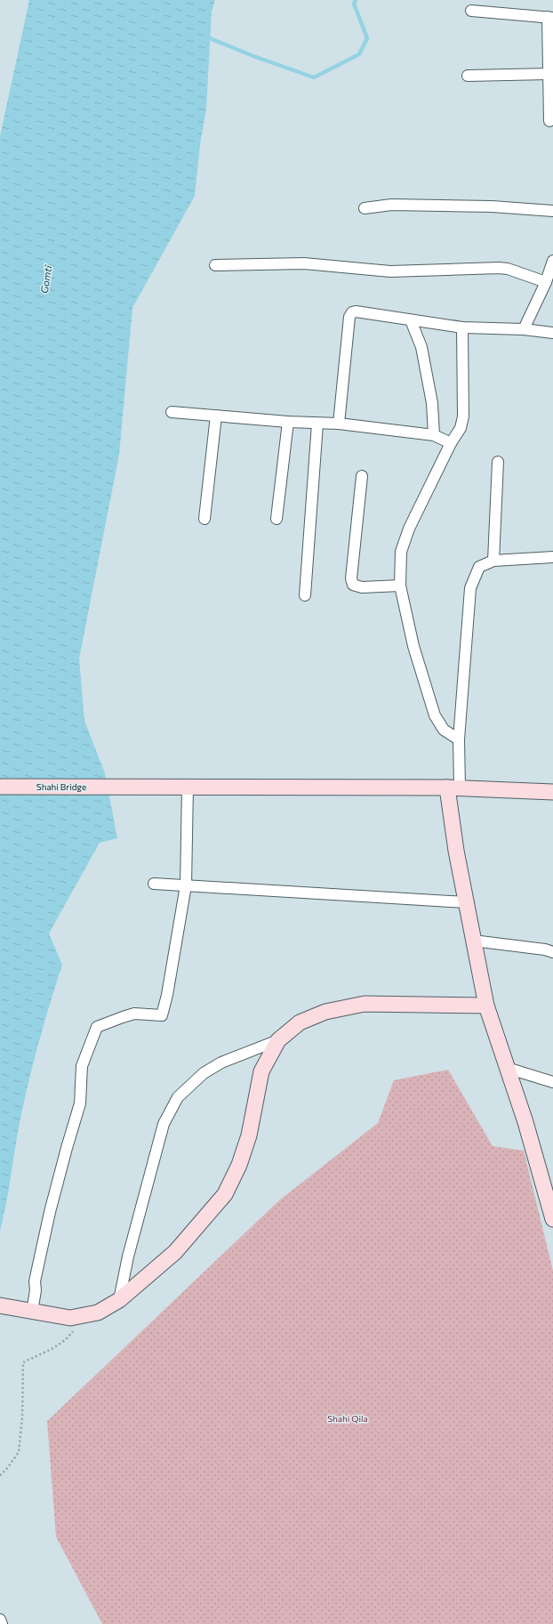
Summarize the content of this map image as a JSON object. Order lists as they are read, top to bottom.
{
  "streets": {
    "main road": ["Shahi Bridge"]
  },
  "water": ["Gomtī"],
  "parks": ["Shahi Qila"]
}
